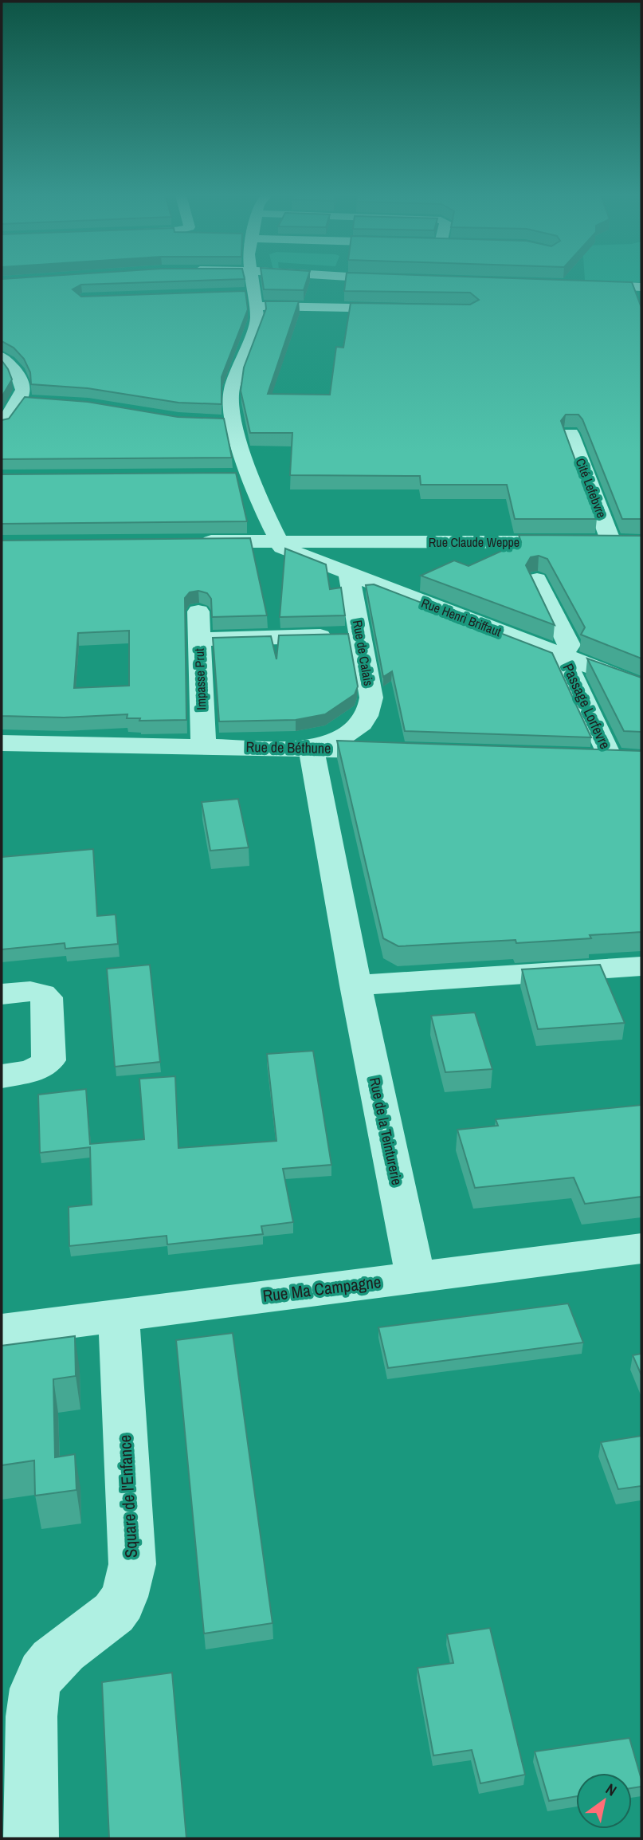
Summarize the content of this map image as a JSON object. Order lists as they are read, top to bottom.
{
  "streets": {
    "street": [
      "Cité Lefebvre",
      "Rue Claude Weppe",
      "Rue Henri Briffaut",
      "Rue de Calais",
      "Impasse Prut",
      "Passage Lorfevre",
      "Rue de Béthune",
      "Rue de la Teinturerie",
      "Rue Ma Campagne",
      "Square de l'Enfance"
    ]
  },
  "crossings": [
    ["Cité Lefebvre", "Rue Claude Weppe"],
    ["Rue Claude Weppe", "Rue Henri Briffaut"],
    ["Rue Henri Briffaut", "Rue de Calais"],
    ["Rue Henri Briffaut", "Passage Lorfevre"],
    ["Rue de Calais", "Rue de Béthune"],
    ["Rue de Calais", "Rue de la Teinturerie"],
    ["Impasse Prut", "Rue de Béthune"],
    ["Rue de Béthune", "Rue de la Teinturerie"],
    ["Rue de la Teinturerie", "Rue Ma Campagne"],
    ["Rue Ma Campagne", "Square de l'Enfance"]
  ],
  "north": "top right"
}
